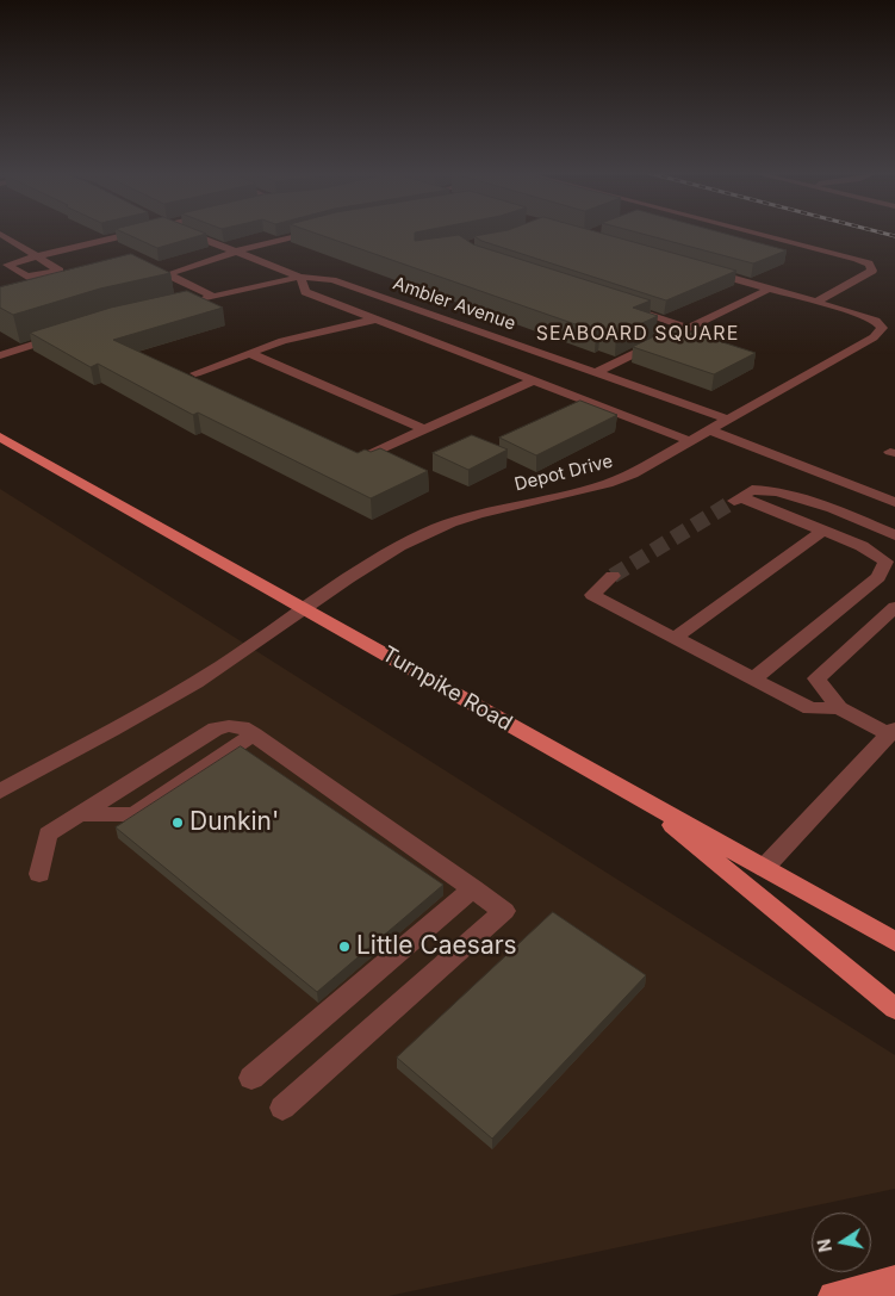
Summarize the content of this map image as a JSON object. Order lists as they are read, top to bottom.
{
  "streets": {
    "main road": ["Turnpike Road"],
    "street": ["Ambler Avenue", "Depot Drive"]
  },
  "crossings": [
    ["Ambler Avenue", "Depot Drive"],
    ["Depot Drive", "Turnpike Road"]
  ],
  "districts": ["SEABOARD SQUARE"],
  "places": ["Dunkin'", "Little Caesars"],
  "north": "left"
}
